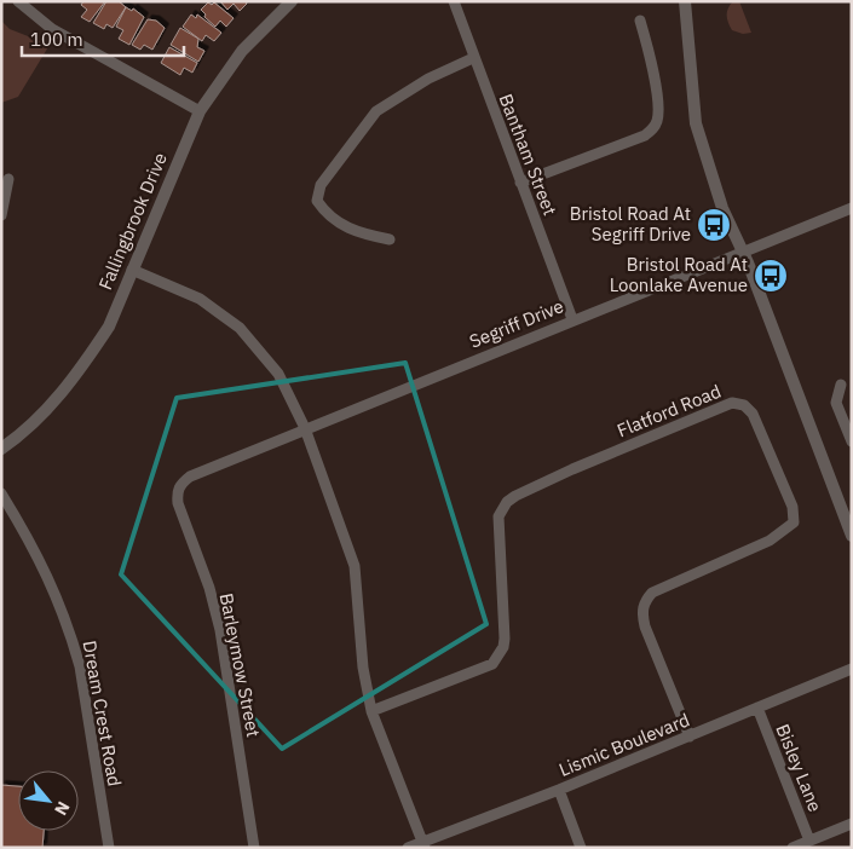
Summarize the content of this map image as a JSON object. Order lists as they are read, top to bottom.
{
  "streets": {
    "street": [
      "Bantham Street",
      "Fallingbrook Drive",
      "Segriff Drive",
      "Flatford Road",
      "Barleymow Street",
      "Dream Crest Road",
      "Lismic Boulevard",
      "Bisley Lane"
    ]
  },
  "crossings": [
    ["Bantham Street", "Segriff Drive"],
    ["Segriff Drive", "Barleymow Street"],
    ["Flatford Road", "Lismic Boulevard"],
    ["Lismic Boulevard", "Bisley Lane"]
  ],
  "places": {
    "bus stop": ["Bristol Road At Segriff Drive", "Bristol Road At Loonlake Avenue"]
  },
  "scale_bar": "100 m",
  "north": "bottom right"
}
